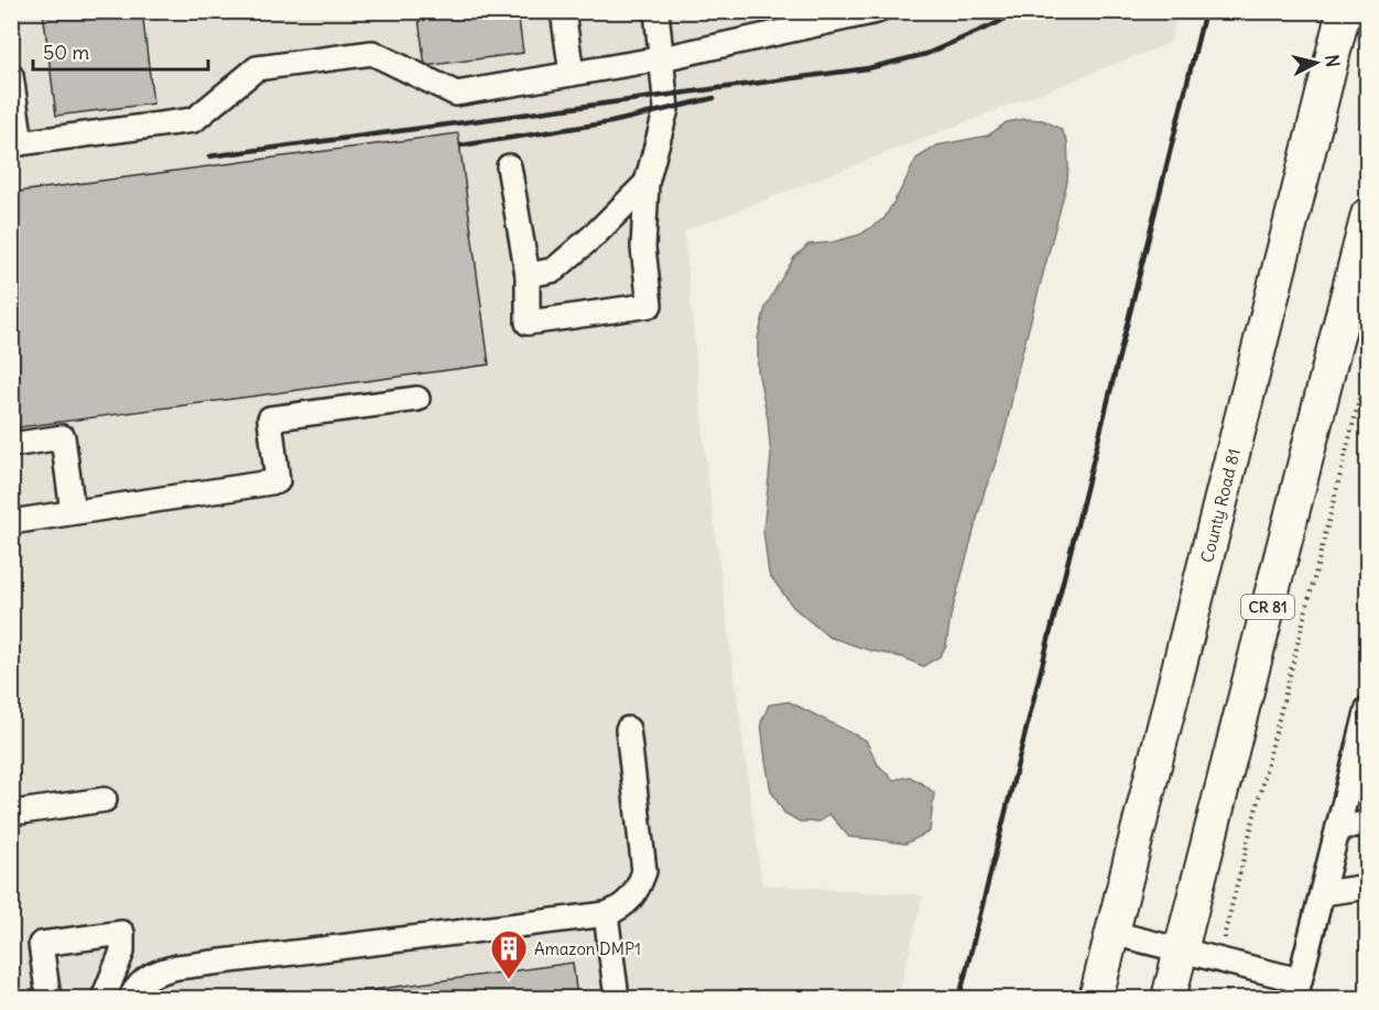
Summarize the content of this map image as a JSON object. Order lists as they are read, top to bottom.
{
  "streets": {
    "highway": ["County Road 81", "CR 81"]
  },
  "places": {
    "building": ["Amazon DMP1"]
  },
  "scale_bar": "50 m",
  "north": "right"
}
